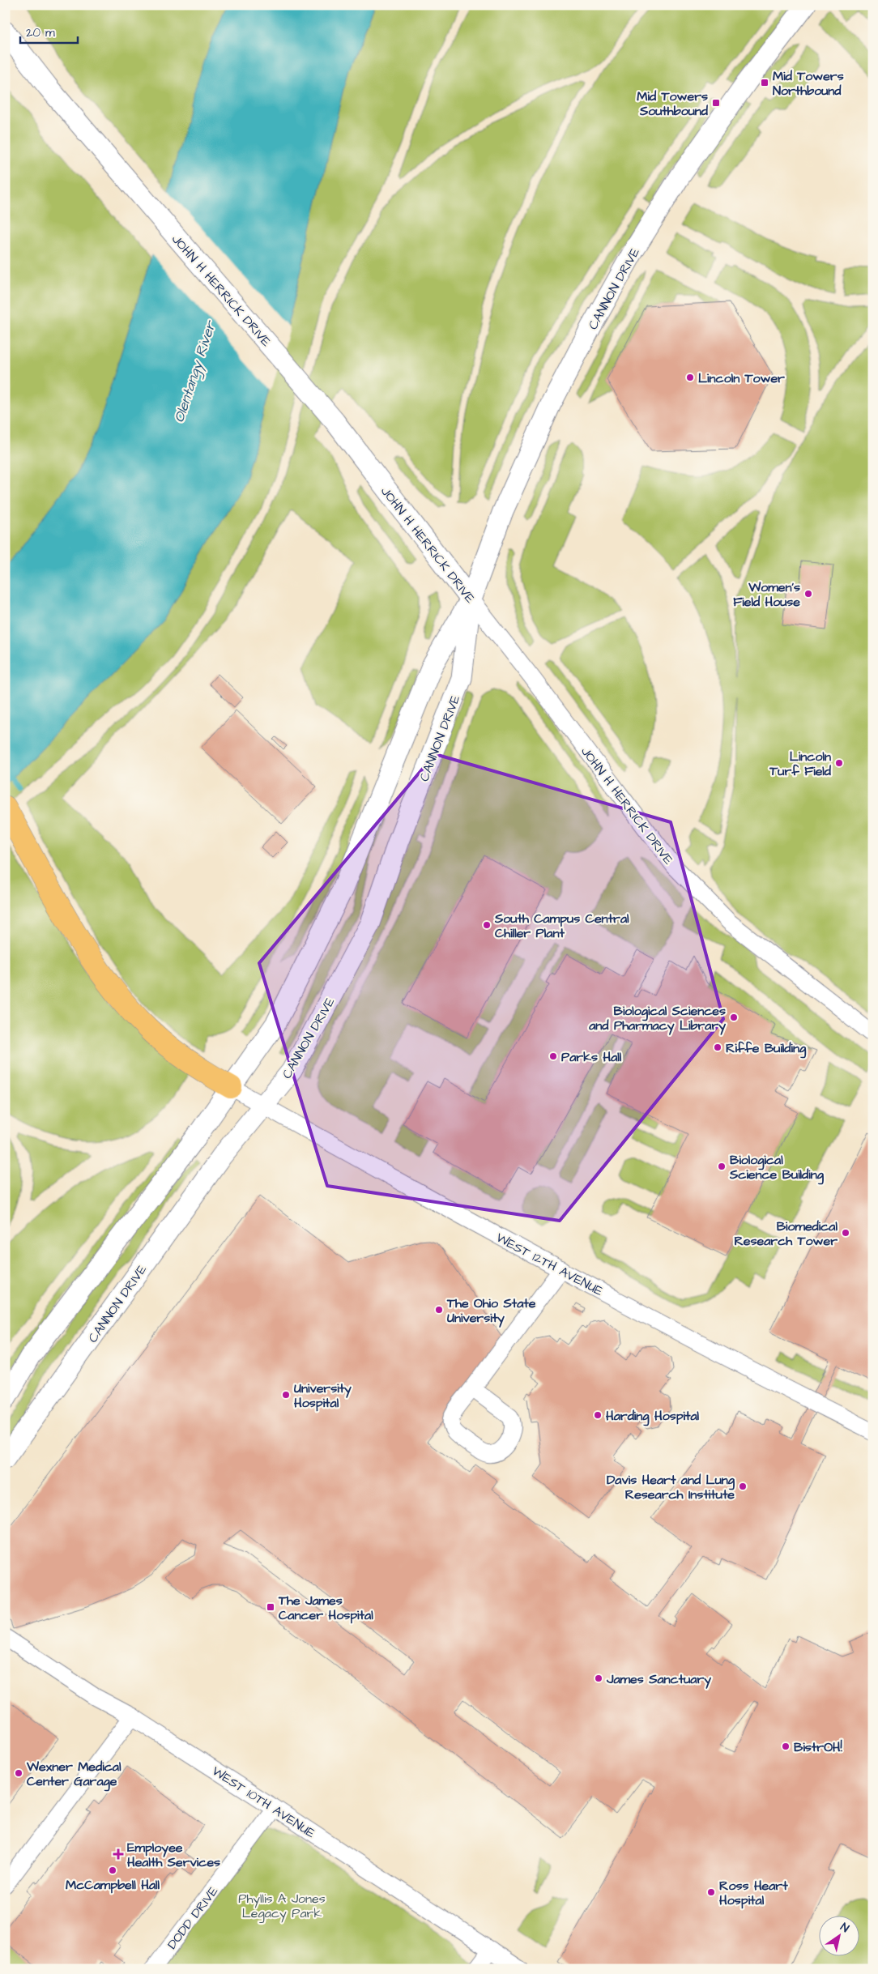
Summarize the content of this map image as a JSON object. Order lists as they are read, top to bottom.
{
  "streets": {
    "street": [
      "CANNON DRIVE",
      "JOHN H HERRICK DRIVE",
      "WEST 12TH AVENUE",
      "WEST 10TH AVENUE",
      "DODD DRIVE"
    ]
  },
  "crossings": [
    ["CANNON DRIVE", "JOHN H HERRICK DRIVE"],
    ["CANNON DRIVE", "WEST 12TH AVENUE"],
    ["WEST 10TH AVENUE", "DODD DRIVE"]
  ],
  "water": ["Olentangy River"],
  "parks": ["Phyllis A Jones Legacy Park"],
  "places": {
    "transit": ["Mid Towers Northbound", "Mid Towers Southbound", "The James Cancer Hospital"],
    "other": [
      "Lincoln Tower",
      "Women's Field House",
      "Lincoln Turf Field",
      "South Campus Central Chiller Plant",
      "Biological Sciences and Pharmacy Library",
      "Riffe Building",
      "Parks Hall",
      "Biological Science Building",
      "Biomedical Research Tower",
      "The Ohio State University",
      "University Hospital",
      "Harding Hospital",
      "Davis Heart and Lung Research Institute",
      "James Sanctuary",
      "BistrOH!",
      "Wexner Medical Center Garage",
      "McCampbell Hall",
      "Ross Heart Hospital"
    ],
    "health": ["Employee Health Services"]
  },
  "scale_bar": "20 m",
  "north": "top right"
}
